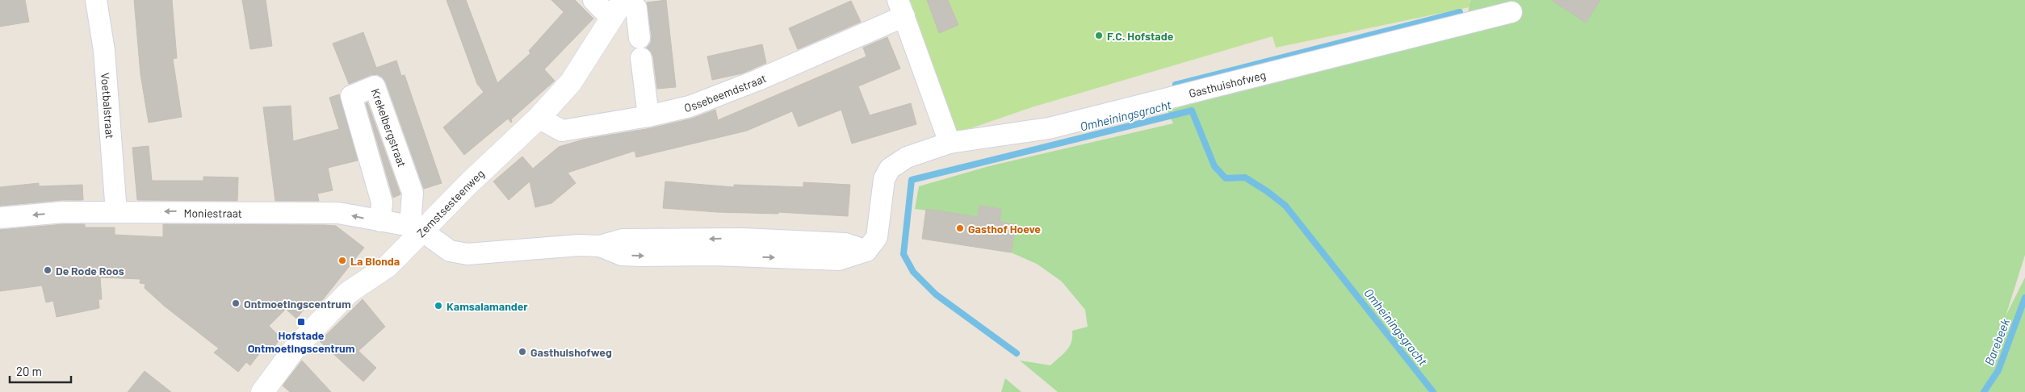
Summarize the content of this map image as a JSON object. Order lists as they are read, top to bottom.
{
  "streets": {
    "street": [
      "Gasthuishofweg",
      "Ossebeemdstraat",
      "Voetbalstraat",
      "Krekelbergstraat",
      "Zemstsesteenweg",
      "Moniestraat"
    ]
  },
  "crossings": [
    ["Gasthuishofweg", "Ossebeemdstraat"],
    ["Gasthuishofweg", "Krekelbergstraat"],
    ["Gasthuishofweg", "Zemstsesteenweg"],
    ["Gasthuishofweg", "Moniestraat"],
    ["Ossebeemdstraat", "Zemstsesteenweg"],
    ["Voetbalstraat", "Moniestraat"],
    ["Krekelbergstraat", "Zemstsesteenweg"],
    ["Krekelbergstraat", "Moniestraat"],
    ["Zemstsesteenweg", "Moniestraat"]
  ],
  "one_way": ["Moniestraat"],
  "water": ["Omheiningsgracht", "Barebeek"],
  "places": {
    "other": [
      "F.C. Hofstade",
      "Gasthof Hoeve",
      "La Bionda",
      "De Rode Roos",
      "Ontmoetingscentrum",
      "Kamsalamander",
      "Gasthuishofweg"
    ],
    "transit": ["Hofstade Ontmoetingscentrum"]
  },
  "scale_bar": "20 m"
}
